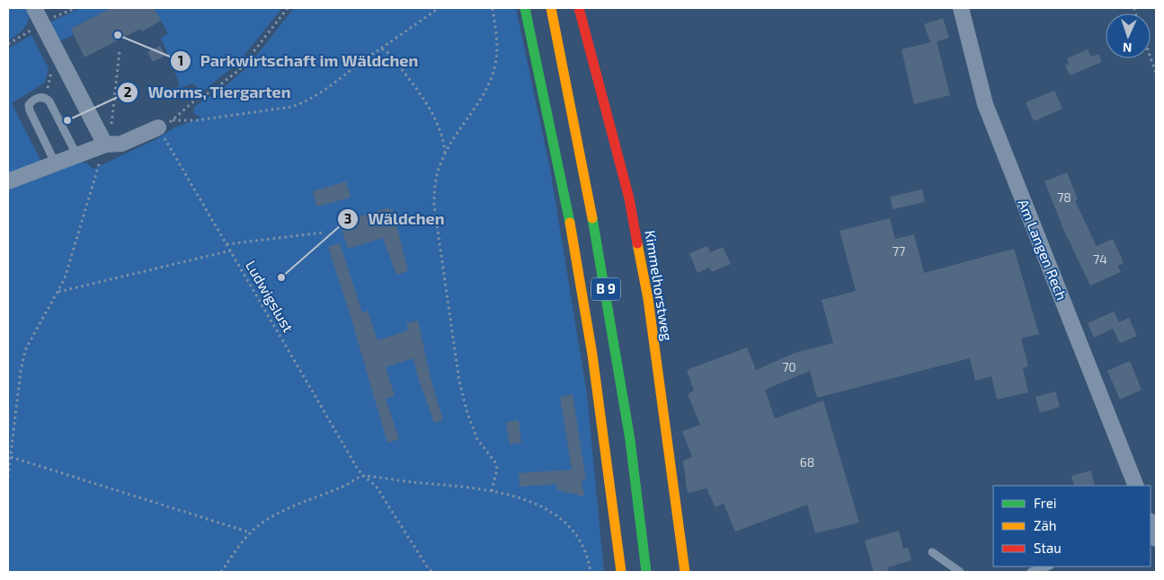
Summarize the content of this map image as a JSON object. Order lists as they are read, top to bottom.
{
  "streets": {
    "main road": ["Kimmelhorstweg", "B 9"],
    "street": ["Am Langen Rech"],
    "path": ["Ludwigslust"]
  },
  "places": ["Parkwirtschaft im Wäldchen", "Worms, Tiergarten", "Wäldchen"],
  "house_numbers": [
    "78",
    "77",
    "74",
    "70",
    "68"
  ],
  "legend": ["Frei", "Zäh", "Stau"],
  "north": "bottom"
}
